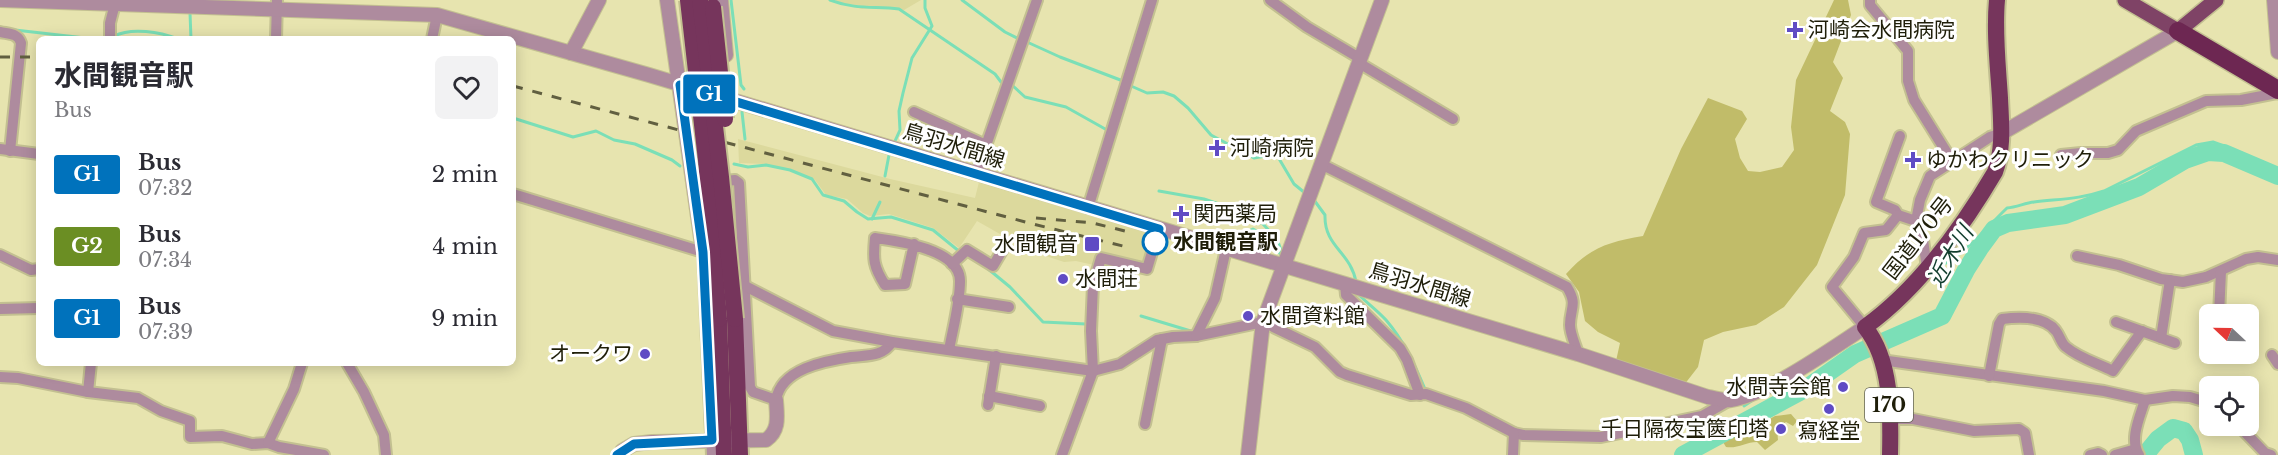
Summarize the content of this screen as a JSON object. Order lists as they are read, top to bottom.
{
  "streets": {
    "highway": ["国道170号", "170"],
    "street": ["鳥羽水間線"]
  },
  "crossings": [
    ["国道170号", "170"]
  ],
  "water": ["近木川"],
  "places": {
    "health": [
      "河崎会水間病院",
      "河崎病院",
      "ゆかわクリニック",
      "関西薬局"
    ],
    "other": [
      "水間観音駅",
      "水間荘",
      "水間資料館",
      "オークワ",
      "水間寺会館",
      "寫経堂",
      "千日隔夜宝篋印塔"
    ],
    "transit": ["水間観音"]
  },
  "lines": ["bus line G1"],
  "north": "left",
  "page": {
    "on_map": "G1",
    "heading": ["水間観音駅", "Bus"],
    "list": [
      {
        "mark": "G1",
        "name": "Bus",
        "note": "07:32",
        "value": "2 min"
      },
      {
        "mark": "G2",
        "name": "Bus",
        "note": "07:34",
        "value": "4 min"
      },
      {
        "mark": "G1",
        "name": "Bus",
        "note": "07:39",
        "value": "9 min"
      }
    ]
  }
}
